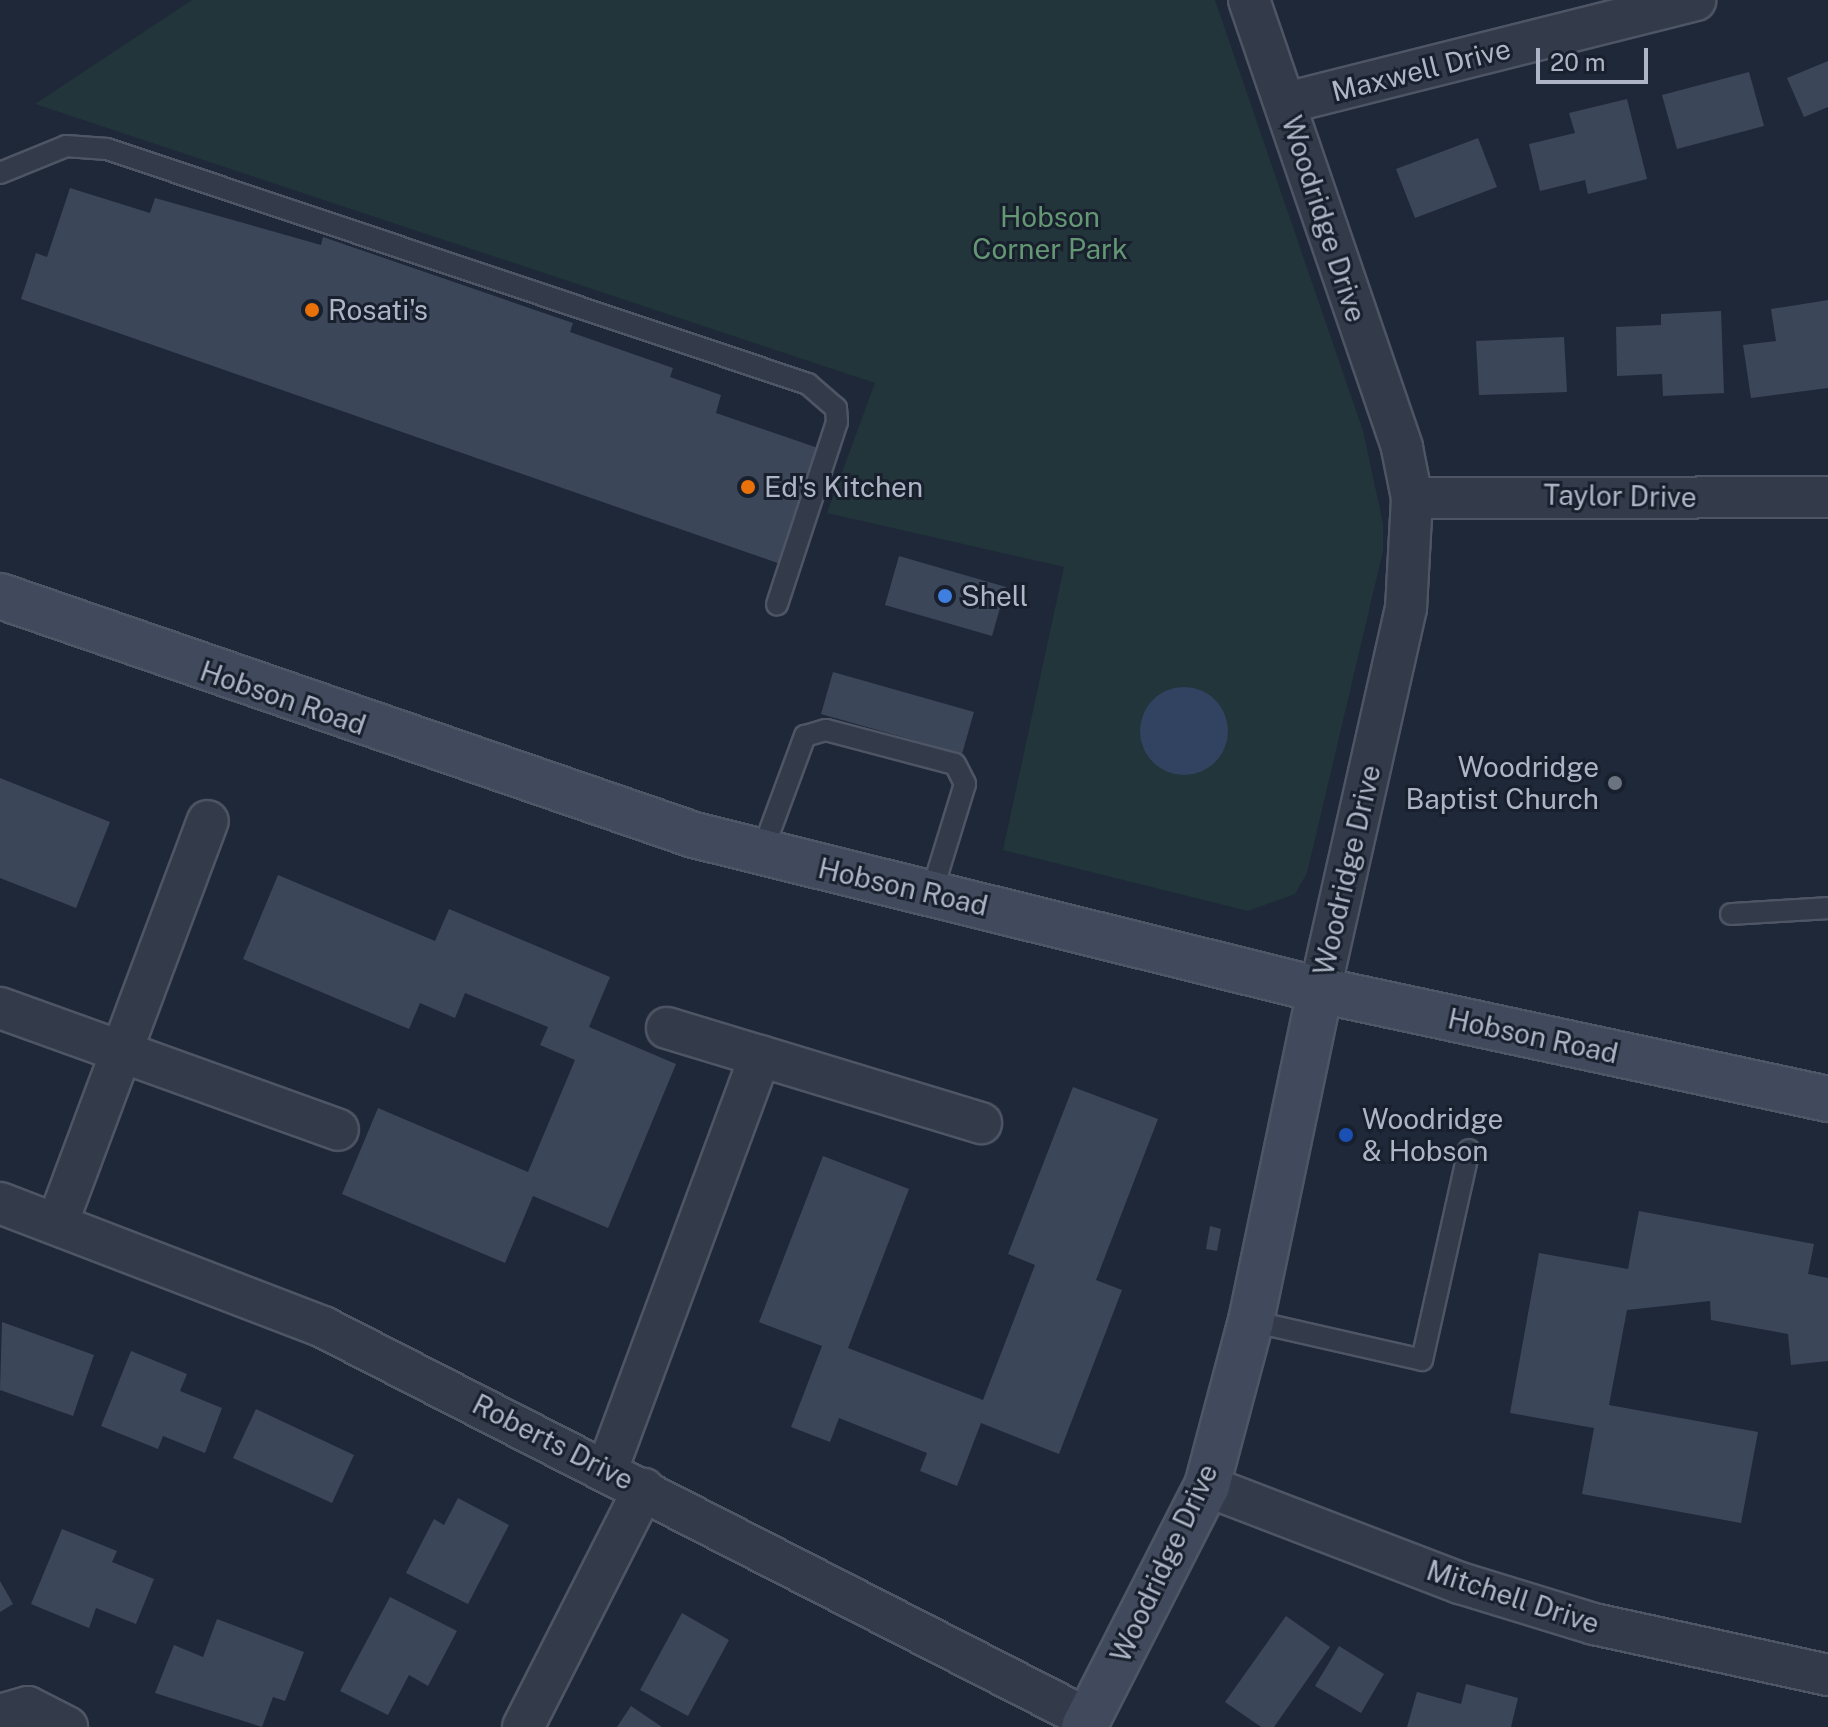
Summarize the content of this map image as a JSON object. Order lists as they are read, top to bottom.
{
  "streets": {
    "main road": ["Woodridge Drive", "Hobson Road"],
    "street": [
      "Maxwell Drive",
      "Taylor Drive",
      "Roberts Drive",
      "Mitchell Drive"
    ]
  },
  "crossings": [
    ["Maxwell Drive", "Woodridge Drive"],
    ["Woodridge Drive", "Taylor Drive"],
    ["Woodridge Drive", "Hobson Road"],
    ["Woodridge Drive", "Roberts Drive"],
    ["Woodridge Drive", "Mitchell Drive"]
  ],
  "parks": ["Hobson Corner Park"],
  "places": [
    "Rosati's",
    "Ed's Kitchen",
    "Shell",
    "Woodridge Baptist Church",
    "Woodridge & Hobson"
  ],
  "scale_bar": "20 m"
}
